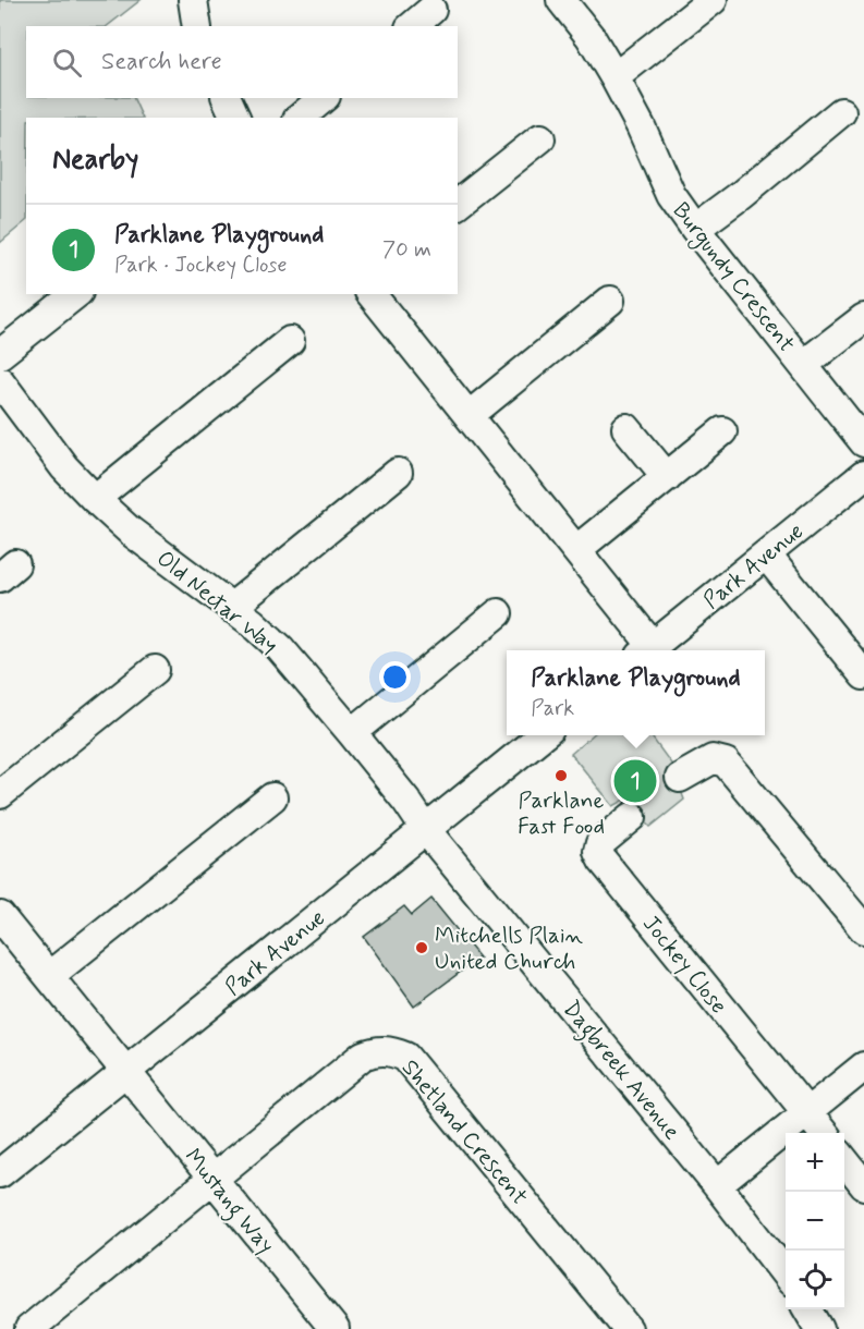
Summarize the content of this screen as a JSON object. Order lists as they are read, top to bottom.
{
  "streets": {
    "street": [
      "Burgundy Crescent",
      "Park Avenue",
      "Old Nectar Way",
      "Jockey Close",
      "Dagbreek Avenue",
      "Shetland Crescent",
      "Mustang Way"
    ]
  },
  "crossings": [
    ["Park Avenue", "Old Nectar Way"],
    ["Park Avenue", "Dagbreek Avenue"],
    ["Park Avenue", "Mustang Way"],
    ["Old Nectar Way", "Dagbreek Avenue"],
    ["Shetland Crescent", "Mustang Way"]
  ],
  "places": ["Parklane Fast Food", "Mitchells Plain United Church"],
  "page": {
    "search": "Search here",
    "heading": "Nearby",
    "list": [
      {
        "mark": "1",
        "name": "Parklane Playground",
        "note": "Park · Jockey Close",
        "value": "70 m"
      }
    ],
    "popup": ["Parklane Playground", "Park"],
    "pins": "1",
    "map_buttons": ["+", "−"]
  }
}
